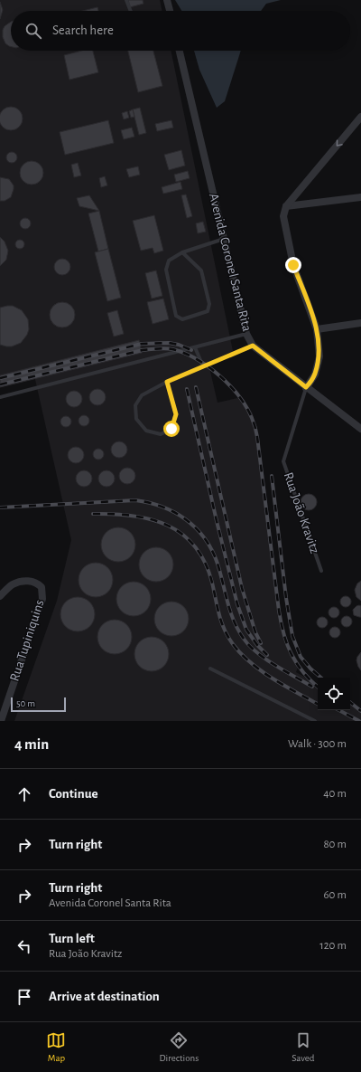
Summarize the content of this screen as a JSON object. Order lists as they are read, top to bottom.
{
  "streets": {
    "street": ["Avenida Coronel Santa Rita", "Rua João Kravitz", "Rua Tupiniquins"]
  },
  "crossings": [
    ["Avenida Coronel Santa Rita", "Rua João Kravitz"]
  ],
  "scale_bar": "50 m",
  "page": {
    "search": "Search here",
    "scale": "50 m",
    "heading": ["4 min", "Walk · 300 m"],
    "list": [
      ["Continue", "40 m"],
      ["Turn right", "80 m"],
      ["Turn right", "Avenida Coronel Santa Rita", "60 m"],
      ["Turn left", "Rua João Kravitz", "120 m"],
      "Arrive at destination"
    ],
    "nav": ["Map", "Directions", "Saved"]
  }
}
